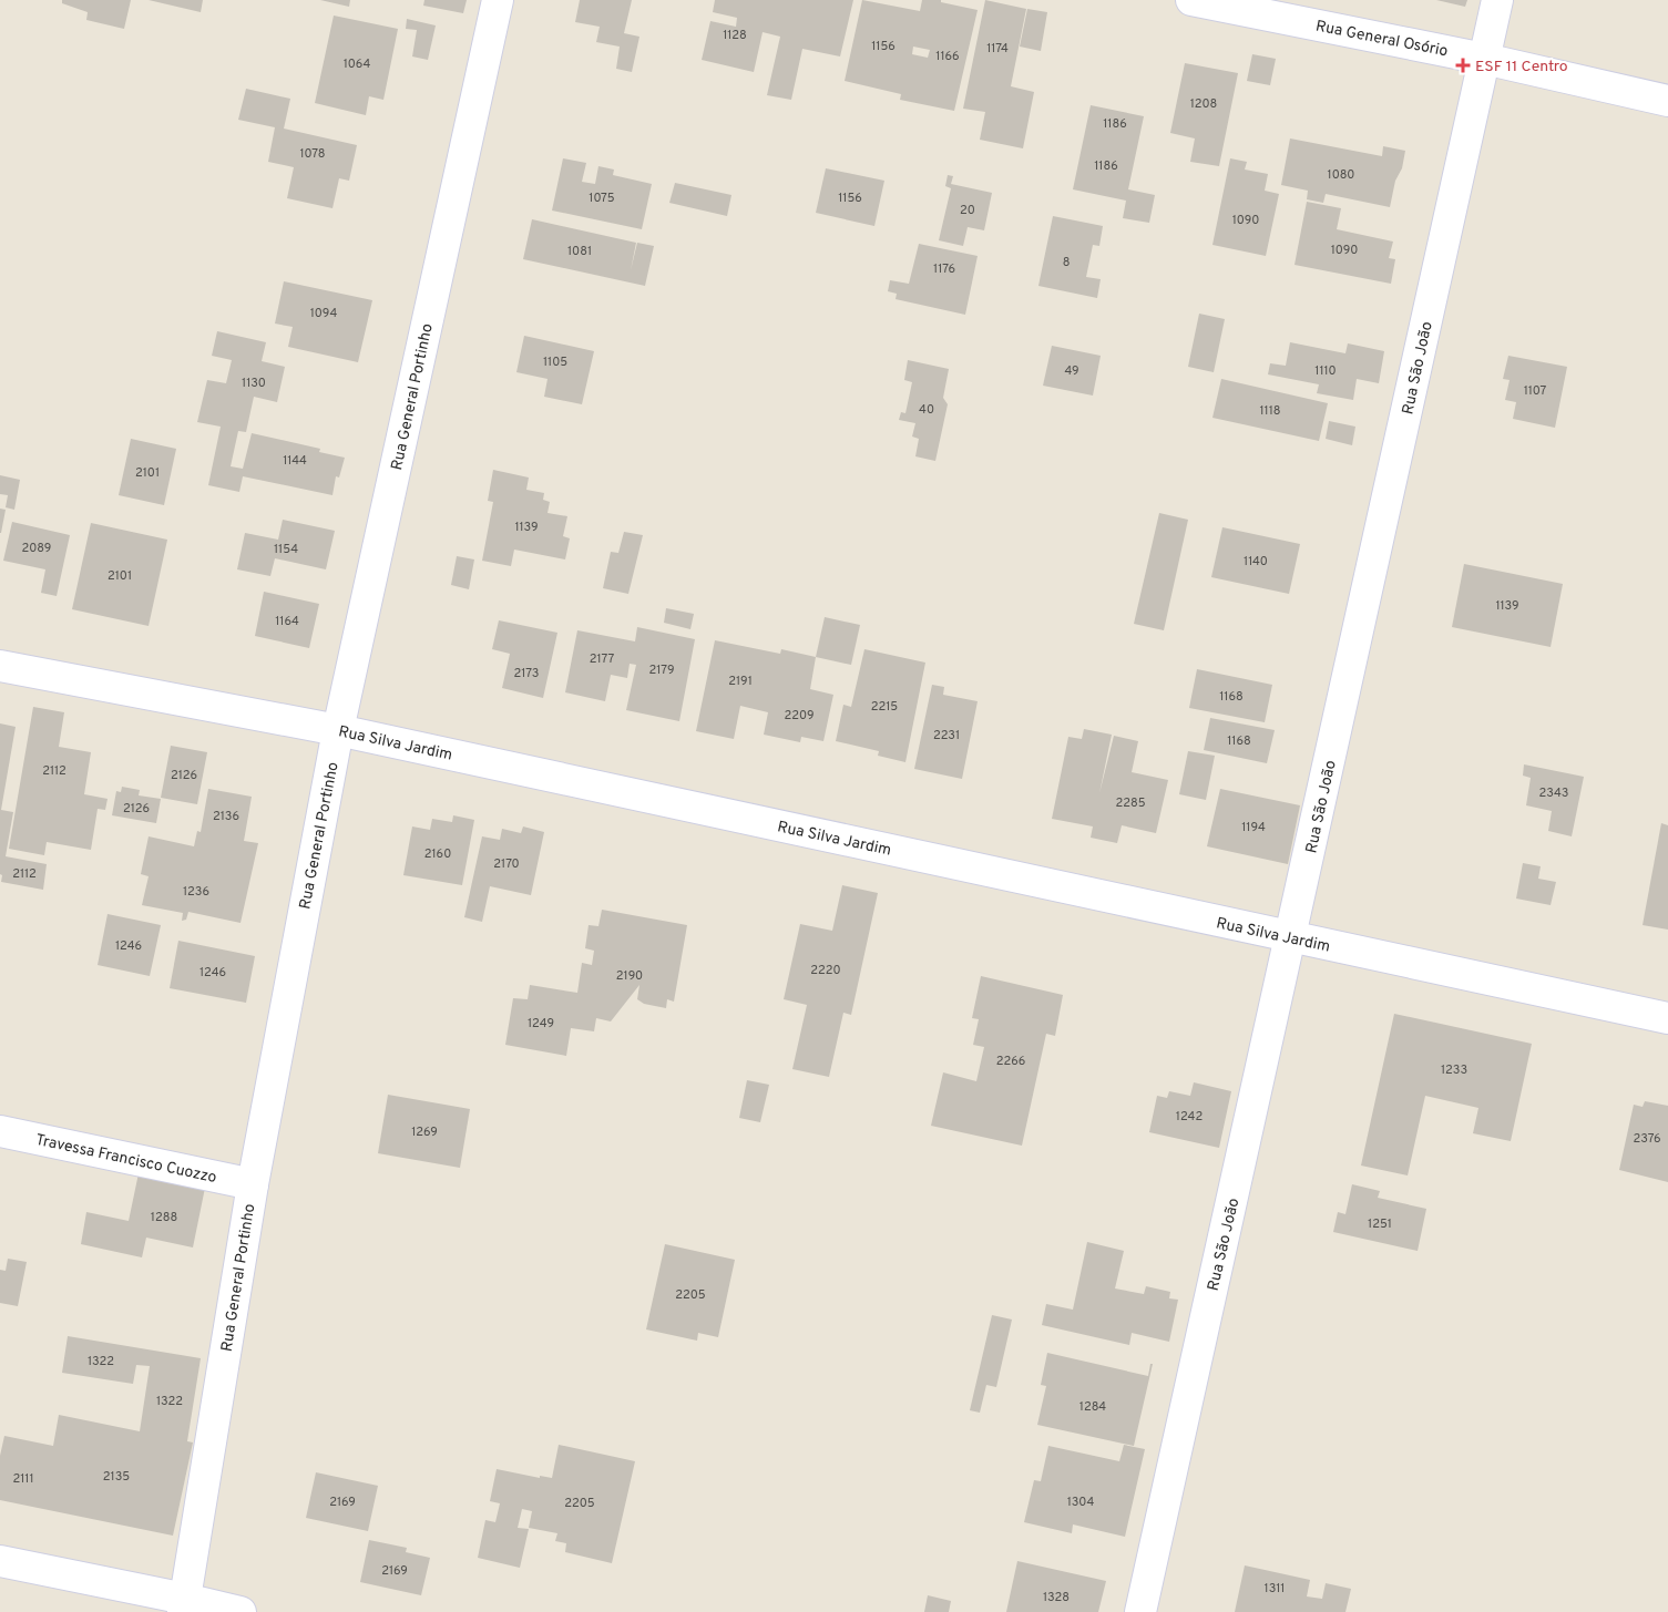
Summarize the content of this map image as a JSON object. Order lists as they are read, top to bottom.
{
  "streets": {
    "street": [
      "Rua General Osório",
      "Rua São João",
      "Rua General Portinho",
      "Rua Silva Jardim",
      "Travessa Francisco Cuozzo"
    ]
  },
  "crossings": [
    ["Rua General Osório", "Rua São João"],
    ["Rua São João", "Rua Silva Jardim"],
    ["Rua General Portinho", "Rua Silva Jardim"],
    ["Rua General Portinho", "Travessa Francisco Cuozzo"]
  ],
  "places": {
    "health": ["ESF 11 Centro"]
  },
  "house_numbers": [
    "1128",
    "1156",
    "1174",
    "1166",
    "1064",
    "1208",
    "1186",
    "1078",
    "1186",
    "1080",
    "1075",
    "1156",
    "20",
    "1090",
    "1090",
    "1081",
    "8",
    "1176",
    "1094",
    "1105",
    "49",
    "1110",
    "1130",
    "1107",
    "40",
    "1118",
    "1144",
    "2101",
    "1139",
    "2089",
    "1154",
    "1140",
    "2101",
    "1139",
    "1164",
    "2177",
    "2179",
    "2173",
    "2191",
    "1168",
    "2215",
    "2209",
    "2231",
    "1168",
    "2112",
    "2126",
    "2343",
    "2285",
    "2126",
    "2136",
    "1194",
    "2160",
    "2170",
    "2112",
    "1236",
    "1246",
    "2220",
    "1246",
    "2190",
    "1249",
    "2266",
    "1233",
    "1242",
    "1269",
    "2376",
    "1288",
    "1251",
    "2205",
    "1322",
    "1322",
    "1284",
    "2135",
    "2111",
    "2169",
    "1304",
    "2205",
    "2169",
    "1311",
    "1328"
  ]
}
